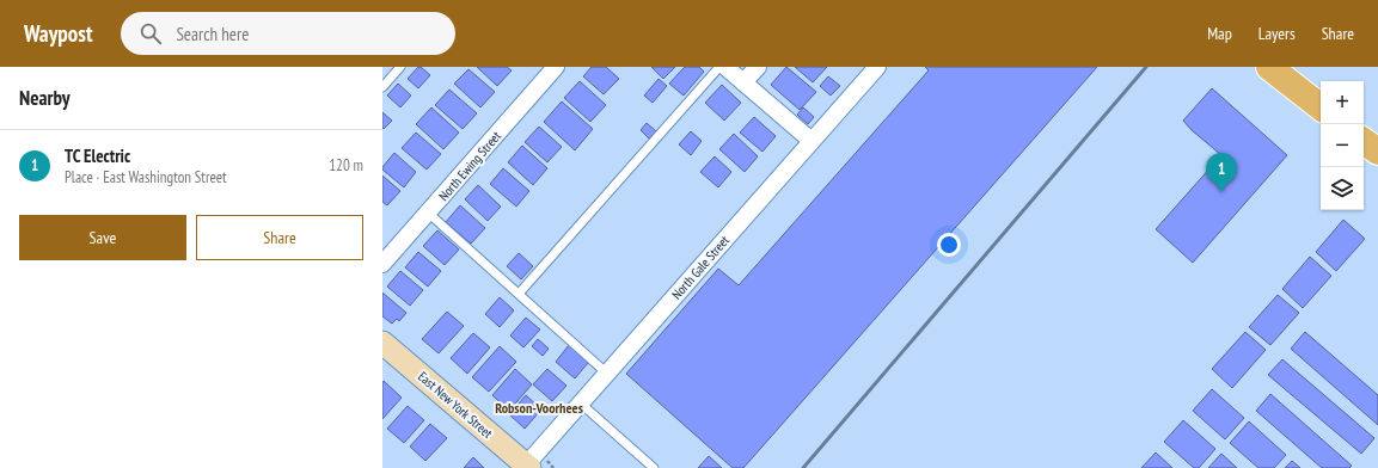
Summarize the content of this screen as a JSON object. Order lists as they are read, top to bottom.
{
  "streets": {
    "main road": ["East New York Street"],
    "street": ["North Ewing Street", "North Gale Street"]
  },
  "crossings": [
    ["North Gale Street", "East New York Street"]
  ],
  "districts": ["Robson-Voorhees"],
  "page": {
    "header": "Waypost",
    "search": "Search here",
    "nav": ["Map", "Layers", "Share"],
    "heading": "Nearby",
    "map_buttons": ["+", "−"],
    "list": [
      {
        "mark": "1",
        "name": "TC Electric",
        "note": "Place · East Washington Street",
        "value": "120 m"
      }
    ],
    "pins": "1",
    "buttons": ["Save", "Share"]
  }
}
